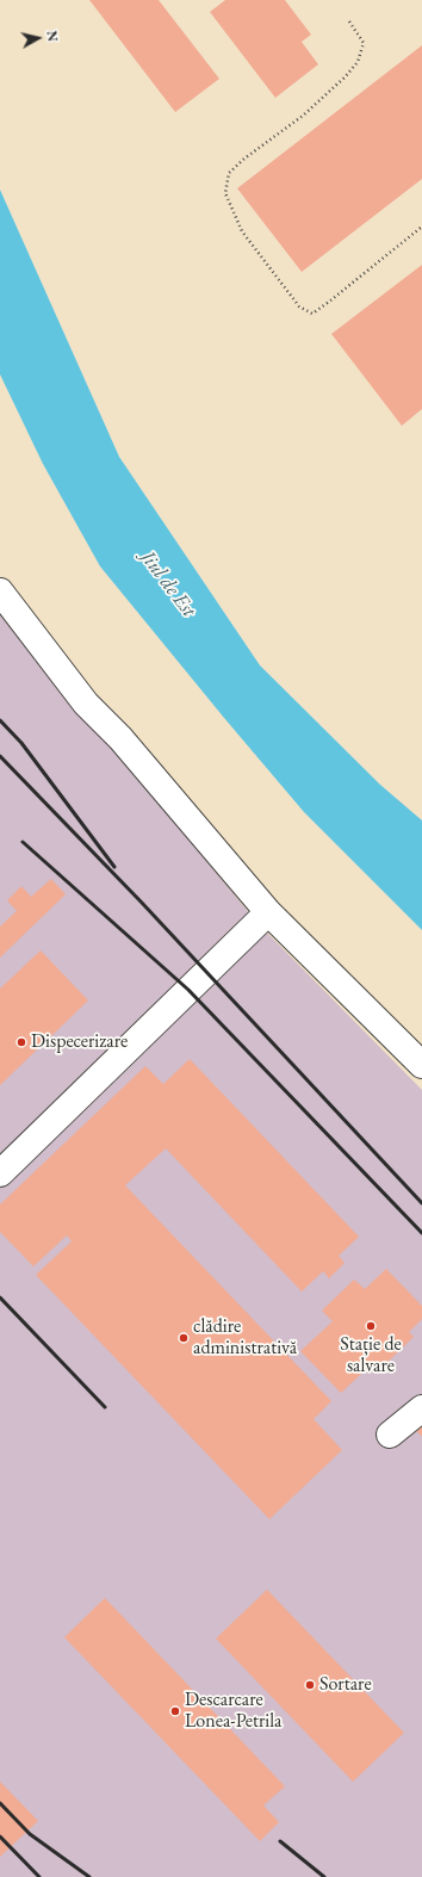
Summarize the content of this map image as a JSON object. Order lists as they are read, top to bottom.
{
  "water": ["Jiul de Est"],
  "places": [
    "Dispecerizare",
    "Stație de salvare",
    "clădire administrativă",
    "Sortare",
    "Descarcare Lonea-Petrila"
  ],
  "north": "right"
}
